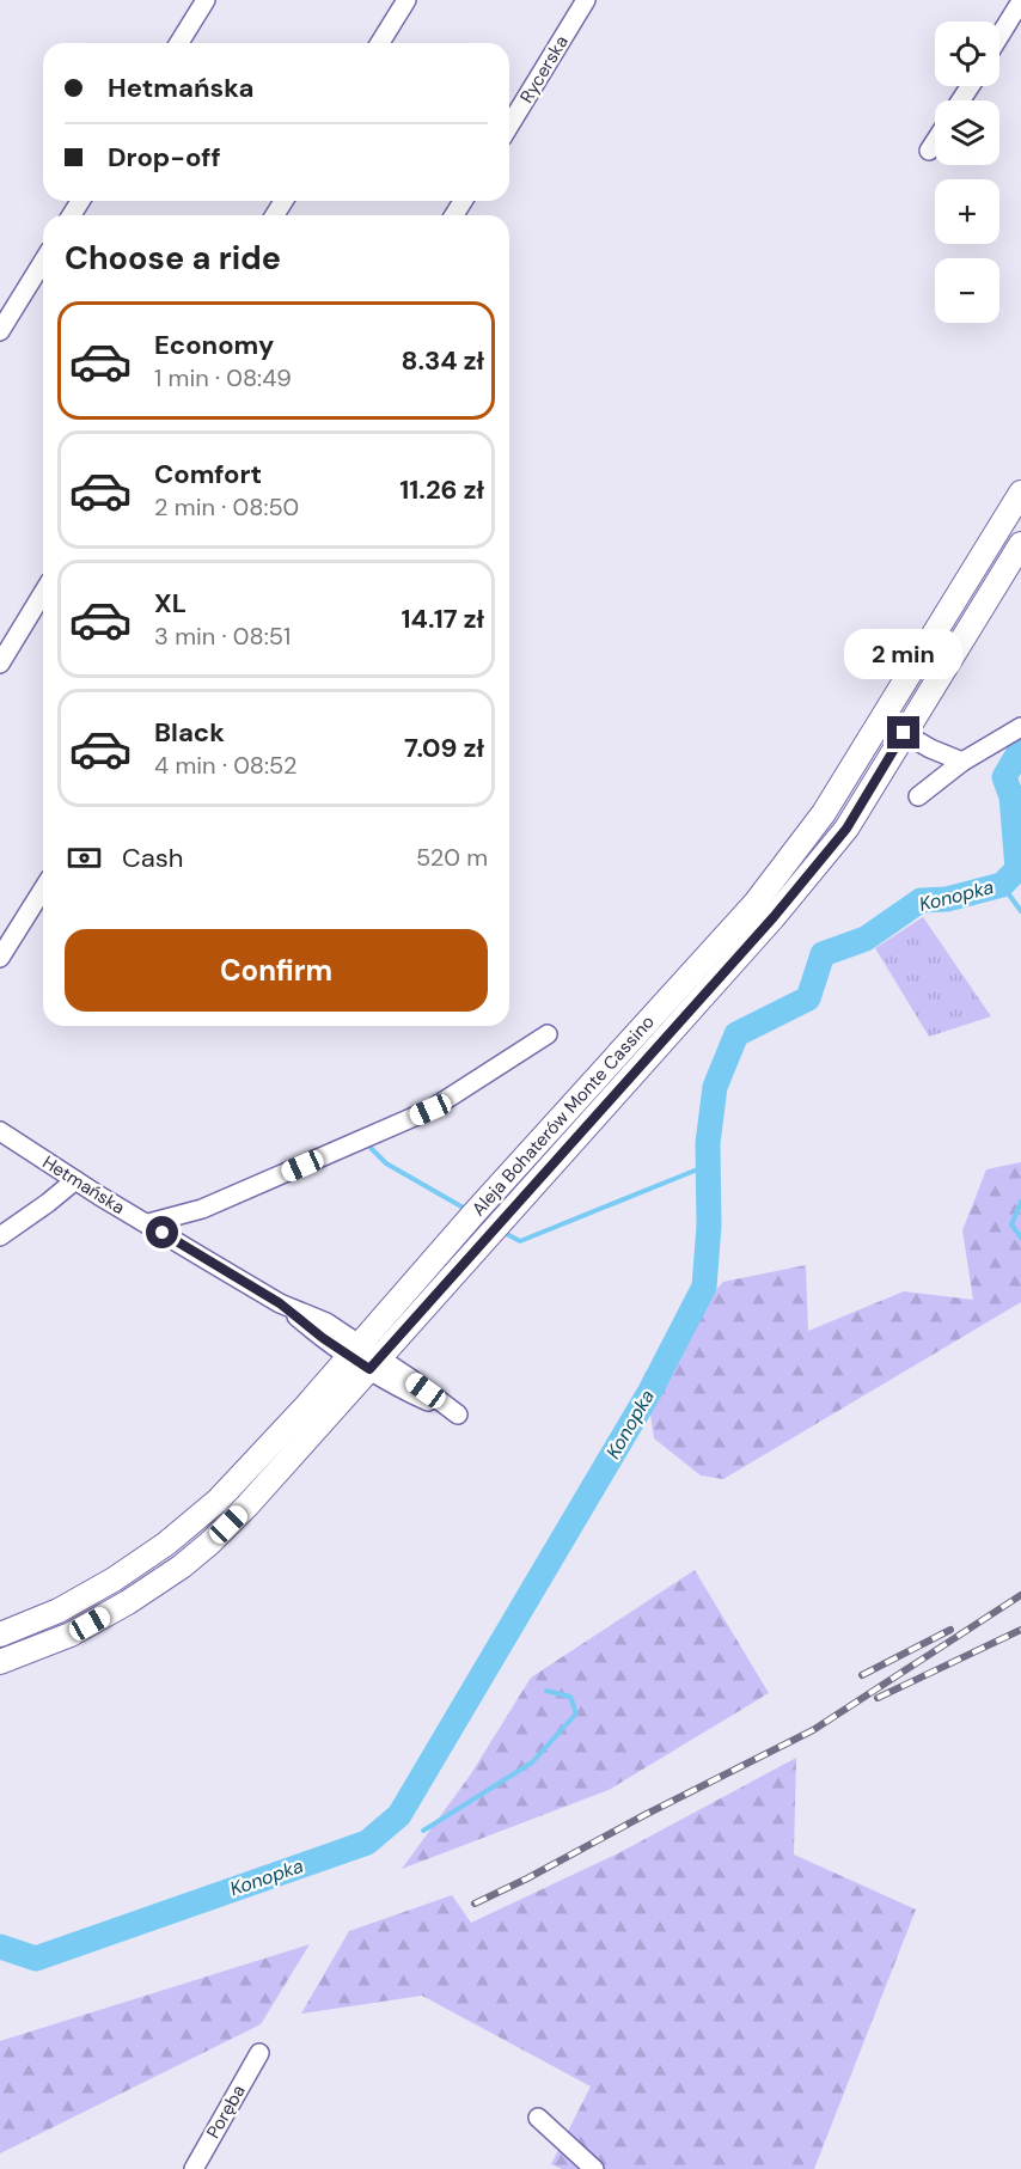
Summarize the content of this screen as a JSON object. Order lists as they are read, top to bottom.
{
  "streets": {
    "main road": ["Aleja Bohaterów Monte Cassino"],
    "street": ["Rycerska", "Hetmańska", "Poręba"]
  },
  "crossings": [
    ["Aleja Bohaterów Monte Cassino", "Hetmańska"]
  ],
  "water": ["Konopka"],
  "page": {
    "map_buttons": ["+", "−"],
    "banner": ["Hetmańska", "Drop-off"],
    "heading": "Choose a ride",
    "list": [
      {
        "name": "Economy",
        "note": "1 min · 08:49",
        "value": "8.34 zł"
      },
      {
        "name": "Comfort",
        "note": "2 min · 08:50",
        "value": "11.26 zł"
      },
      {
        "name": "XL",
        "note": "3 min · 08:51",
        "value": "14.17 zł"
      },
      {
        "name": "Black",
        "note": "4 min · 08:52",
        "value": "7.09 zł"
      }
    ],
    "bubble": "2 min",
    "pay": ["Cash", "520 m"],
    "buttons": "Confirm"
  }
}
